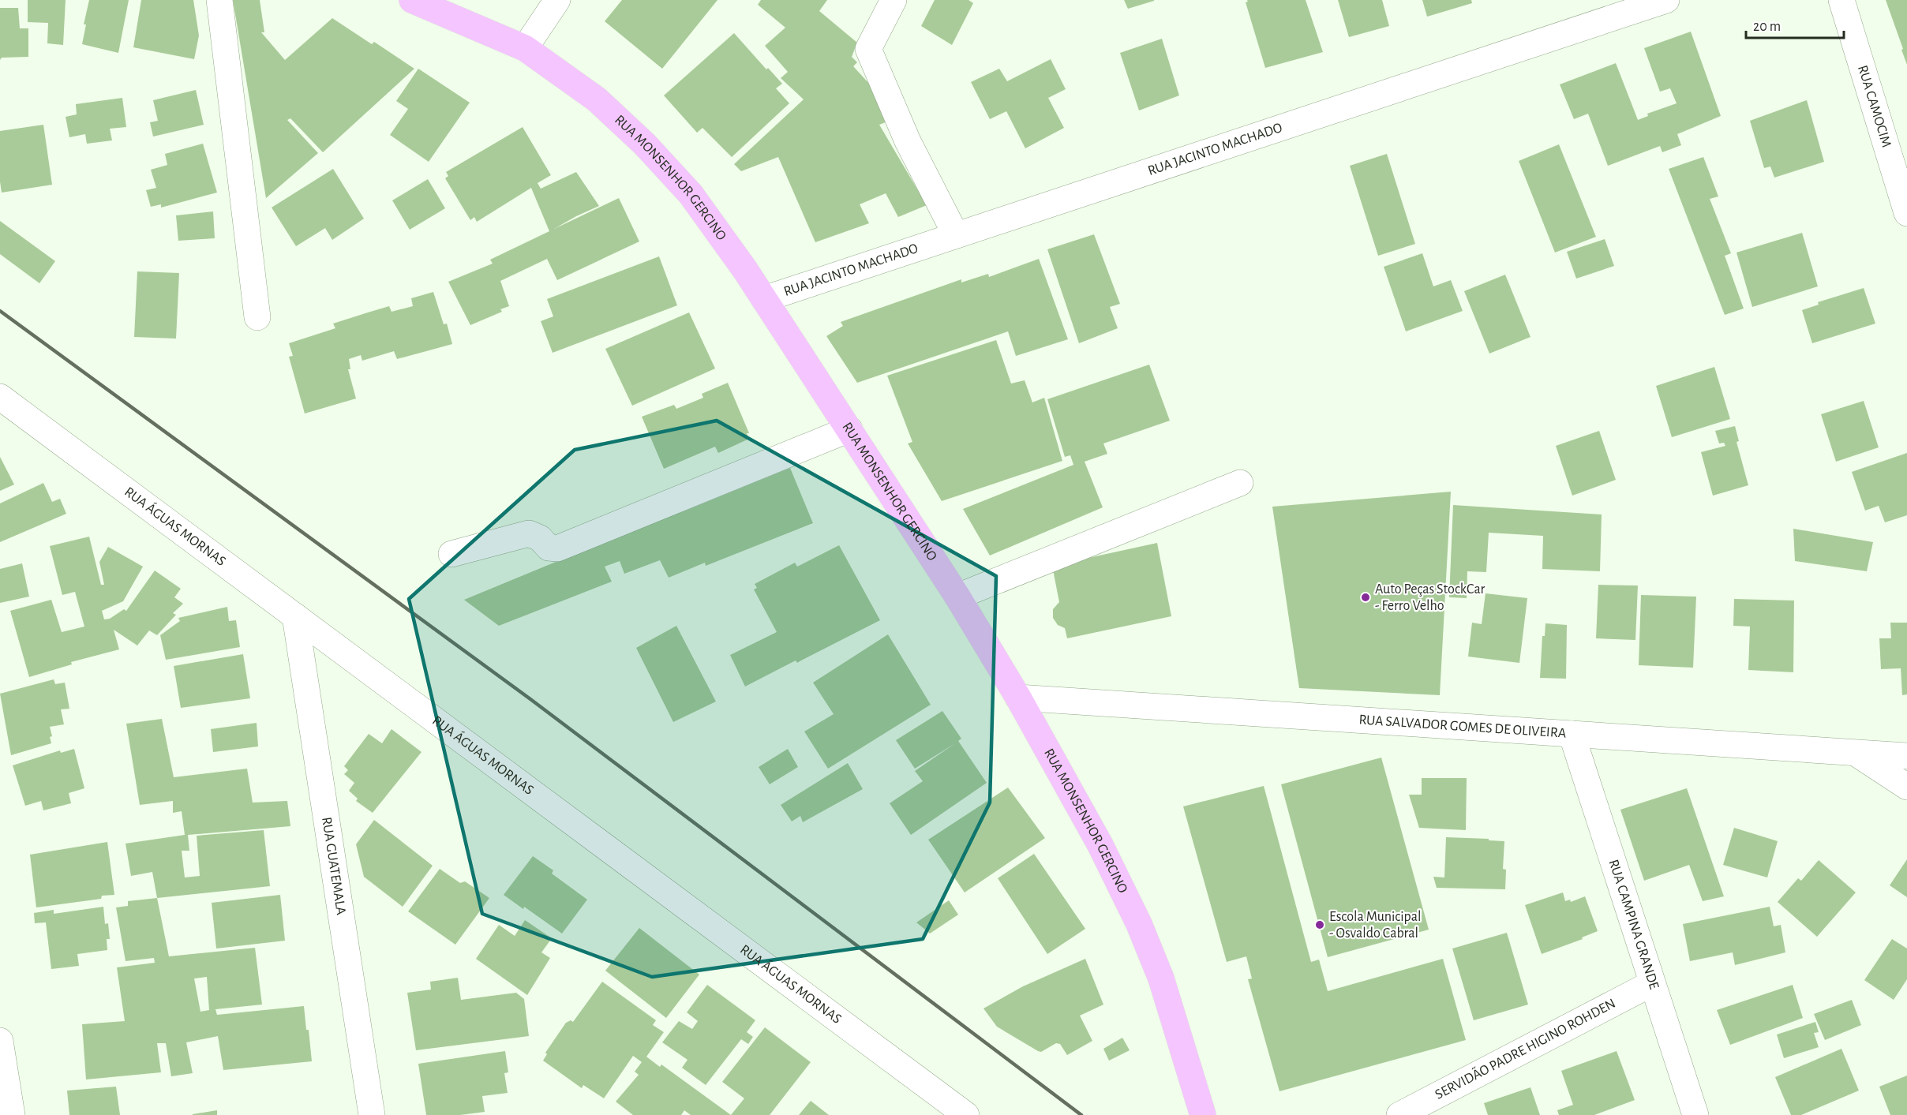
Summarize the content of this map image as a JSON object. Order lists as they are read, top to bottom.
{
  "streets": {
    "main road": ["RUA MONSENHOR GERCINO"],
    "street": [
      "RUA CAMOCIM",
      "RUA JACINTO MACHADO",
      "RUA ÁGUAS MORNAS",
      "RUA SALVADOR GOMES DE OLIVEIRA",
      "RUA GUATEMALA",
      "RUA CAMPINA GRANDE",
      "SERVIDÃO PADRE HIGINO ROHDEN"
    ]
  },
  "crossings": [
    ["RUA JACINTO MACHADO", "RUA MONSENHOR GERCINO"],
    ["RUA MONSENHOR GERCINO", "RUA SALVADOR GOMES DE OLIVEIRA"],
    ["RUA ÁGUAS MORNAS", "RUA GUATEMALA"],
    ["RUA SALVADOR GOMES DE OLIVEIRA", "RUA CAMPINA GRANDE"],
    ["RUA CAMPINA GRANDE", "SERVIDÃO PADRE HIGINO ROHDEN"]
  ],
  "places": ["Auto Peças StockCar - Ferro Velho", "Escola Municipal - Osvaldo Cabral"],
  "scale_bar": "20 m"
}
